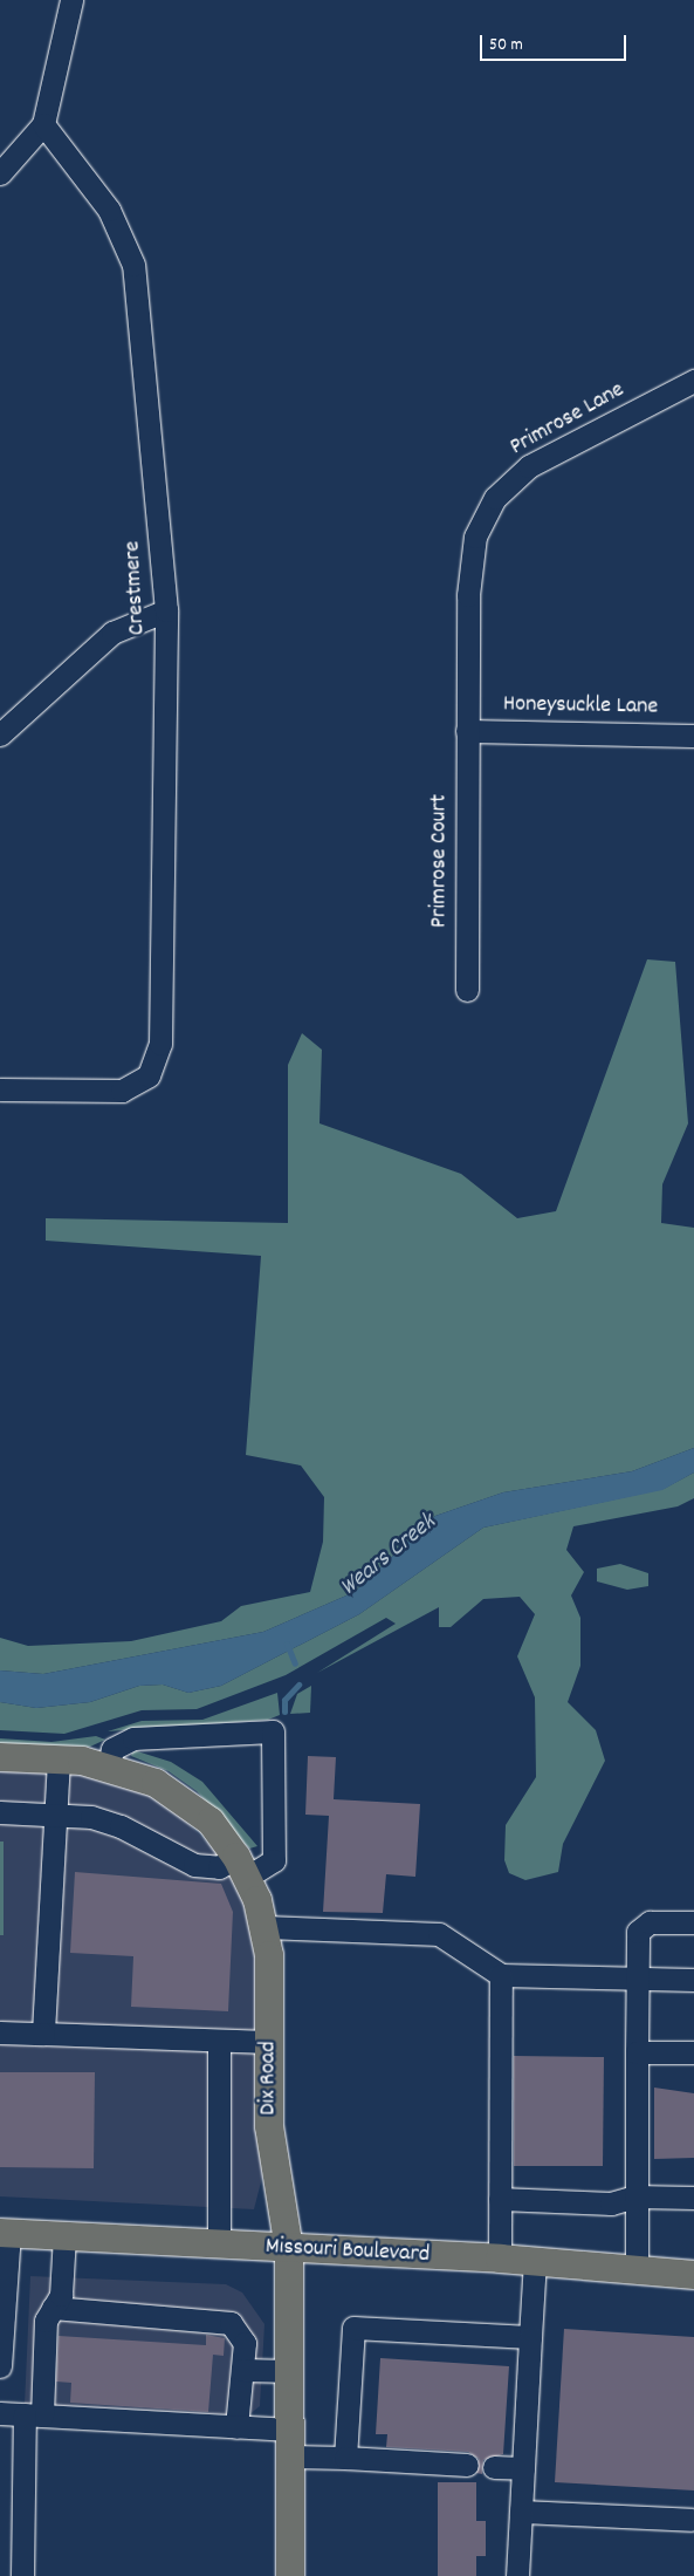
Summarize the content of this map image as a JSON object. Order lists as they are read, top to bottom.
{
  "streets": {
    "main road": ["Dix Road", "Missouri Boulevard"],
    "street": [
      "Primrose Lane",
      "Crestmere",
      "Honeysuckle Lane",
      "Primrose Court"
    ]
  },
  "crossings": [
    ["Primrose Lane", "Honeysuckle Lane"],
    ["Primrose Lane", "Primrose Court"],
    ["Honeysuckle Lane", "Primrose Court"],
    ["Dix Road", "Missouri Boulevard"]
  ],
  "water": ["Wears Creek"],
  "scale_bar": "50 m"
}
